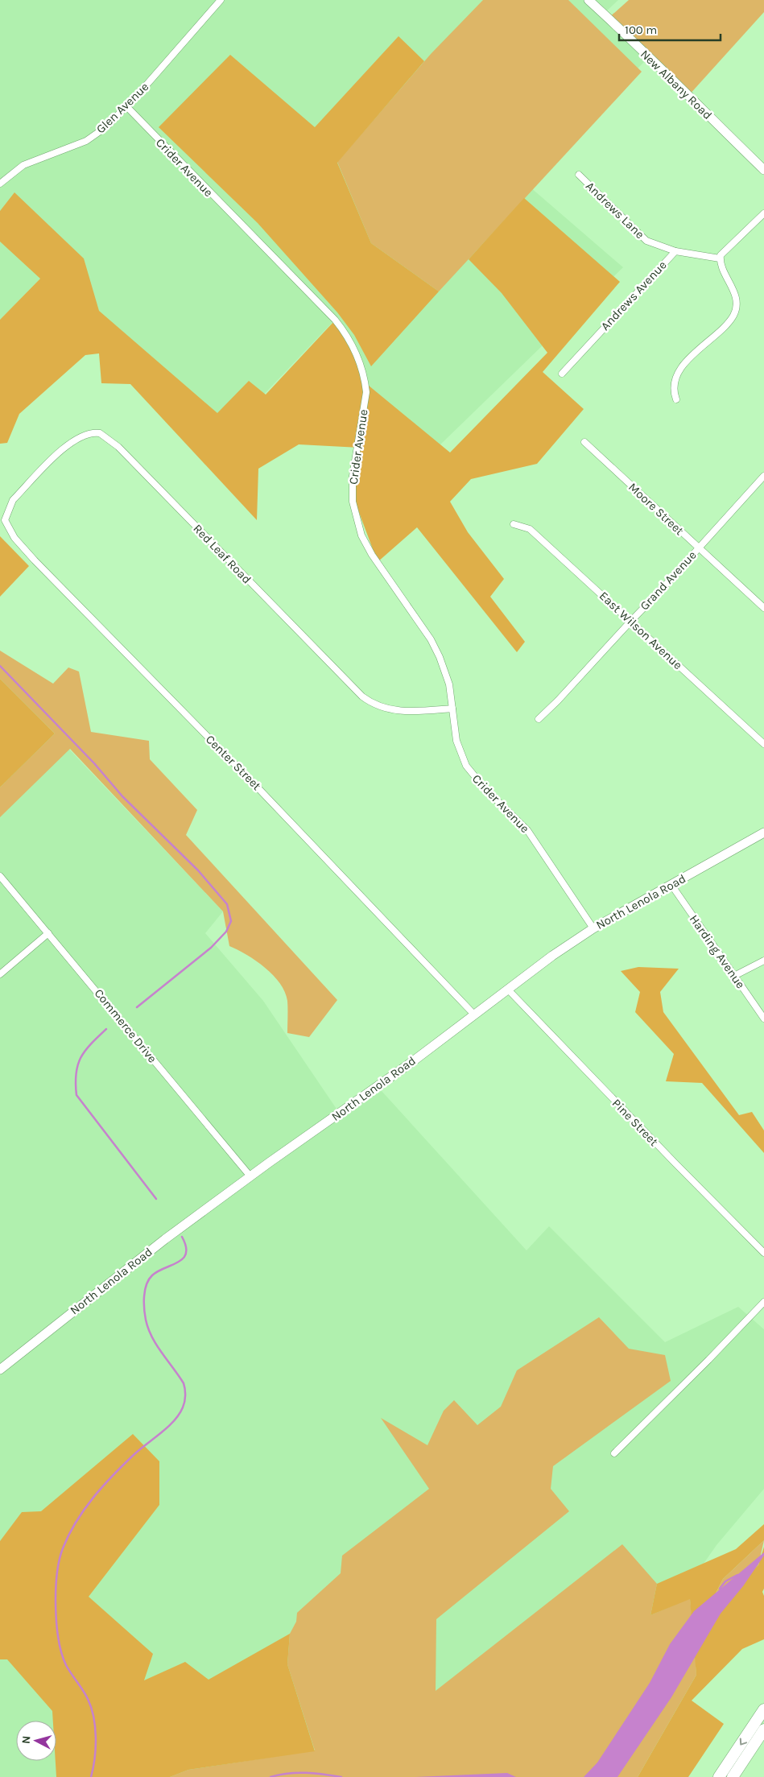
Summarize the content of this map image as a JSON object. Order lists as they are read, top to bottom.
{
  "streets": {
    "main road": ["New Albany Road", "North Lenola Road"],
    "street": [
      "Glen Avenue",
      "Crider Avenue",
      "Andrews Lane",
      "Andrews Avenue",
      "Moore Street",
      "Red Leaf Road",
      "Grand Avenue",
      "East Wilson Avenue",
      "Center Street",
      "Harding Avenue",
      "Commerce Drive",
      "Pine Street"
    ]
  },
  "crossings": [
    ["Glen Avenue", "Crider Avenue"],
    ["Crider Avenue", "Red Leaf Road"],
    ["Crider Avenue", "North Lenola Road"],
    ["Andrews Lane", "Andrews Avenue"],
    ["Moore Street", "Grand Avenue"],
    ["Red Leaf Road", "Center Street"],
    ["Grand Avenue", "East Wilson Avenue"],
    ["Center Street", "North Lenola Road"],
    ["North Lenola Road", "Harding Avenue"],
    ["North Lenola Road", "Commerce Drive"],
    ["North Lenola Road", "Pine Street"]
  ],
  "scale_bar": "100 m",
  "north": "left"
}
